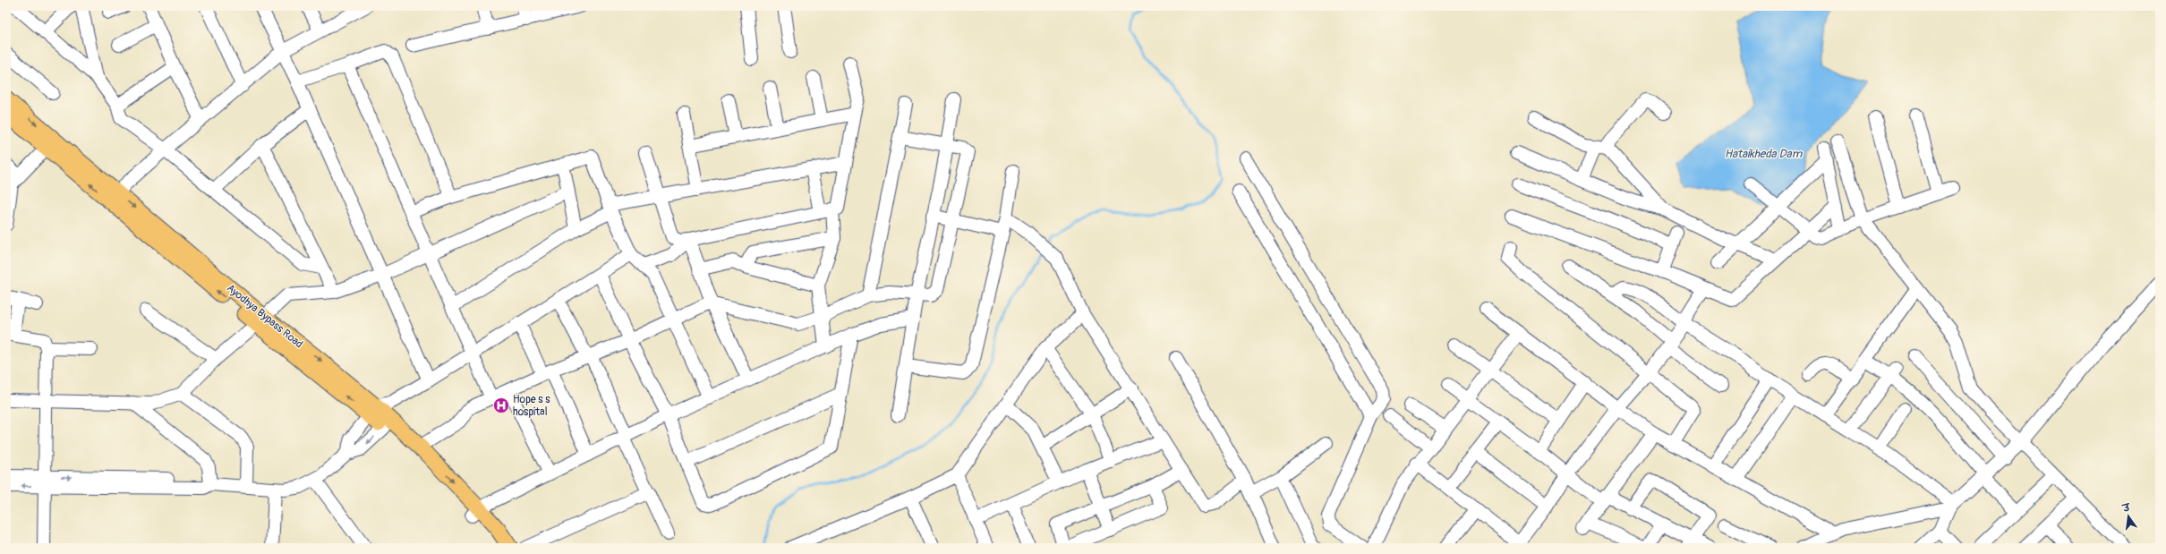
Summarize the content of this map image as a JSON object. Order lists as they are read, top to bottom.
{
  "streets": {
    "main road": ["Ayodhya Bypass Road"]
  },
  "water": ["Hataikheda Dam"],
  "places": {
    "hospital": ["Hope s s hospital"]
  },
  "north": "top"
}
